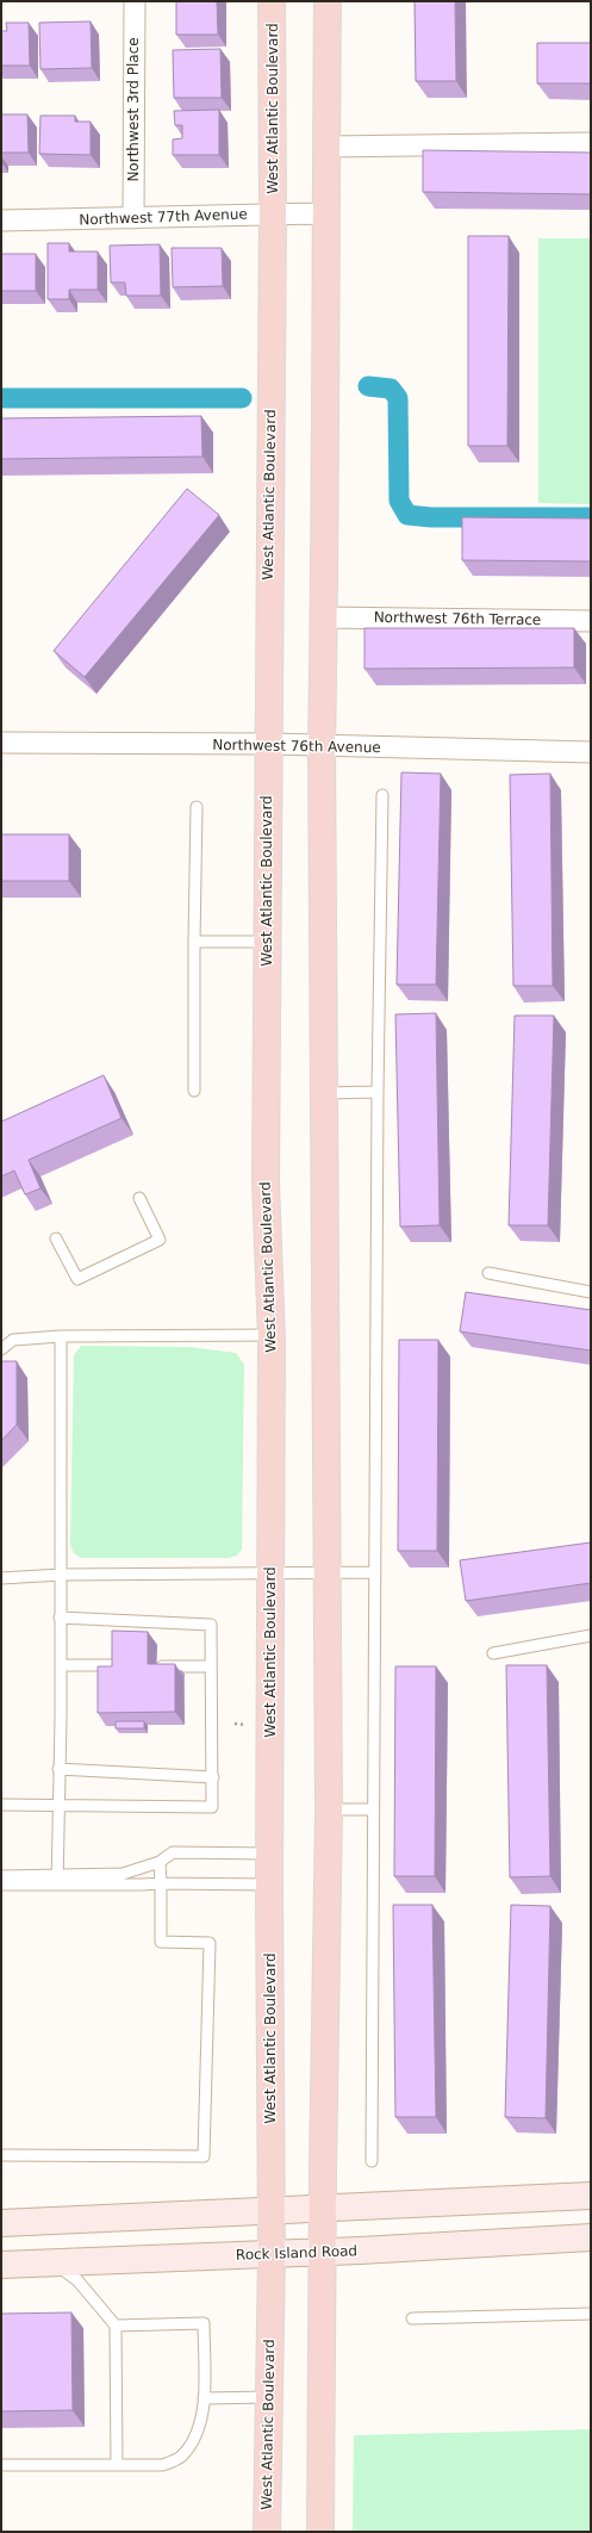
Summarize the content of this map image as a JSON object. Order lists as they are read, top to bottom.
{
  "streets": {
    "main road": ["West Atlantic Boulevard", "Rock Island Road"],
    "street": [
      "Northwest 3rd Place",
      "Northwest 77th Avenue",
      "Northwest 76th Terrace",
      "Northwest 76th Avenue"
    ]
  },
  "crossings": [
    ["West Atlantic Boulevard", "Northwest 77th Avenue"],
    ["West Atlantic Boulevard", "Northwest 76th Avenue"],
    ["West Atlantic Boulevard", "Rock Island Road"],
    ["Northwest 3rd Place", "Northwest 77th Avenue"]
  ]
}
